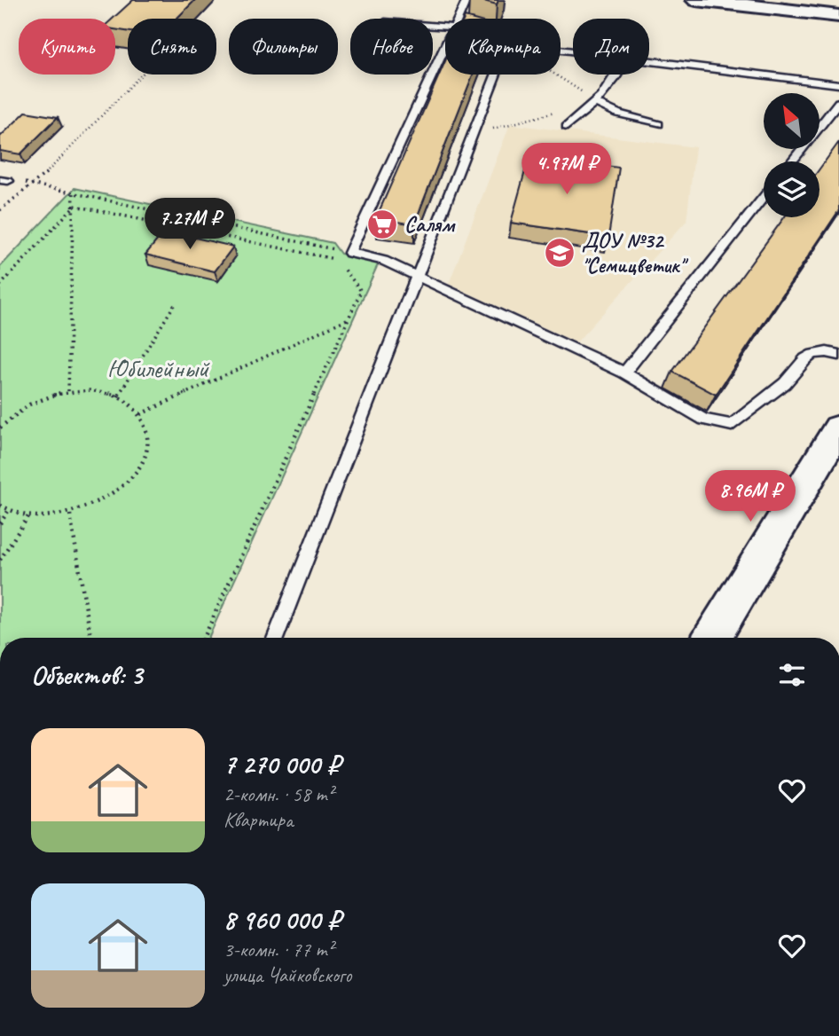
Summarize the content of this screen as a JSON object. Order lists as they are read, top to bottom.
{
  "parks": ["Юбилейный"],
  "places": {
    "supermarket": ["Салям"],
    "school or university": ["ДОУ №32 \"Семицветик\""]
  },
  "north": "top left",
  "page": {
    "chip": [
      "Купить",
      "Снять",
      "Фильтры",
      "Новое",
      "Квартира",
      "Дом"
    ],
    "price": ["4.97M ₽", "7.27M ₽", "8.96M ₽"],
    "heading": "Объектов: 3",
    "list": [
      {
        "name": "7 270 000 ₽",
        "note": "2-комн. · 58 m² · Квартира"
      },
      {
        "name": "8 960 000 ₽",
        "note": "3-комн. · 77 m² · улица Чайковского"
      }
    ]
  }
}
